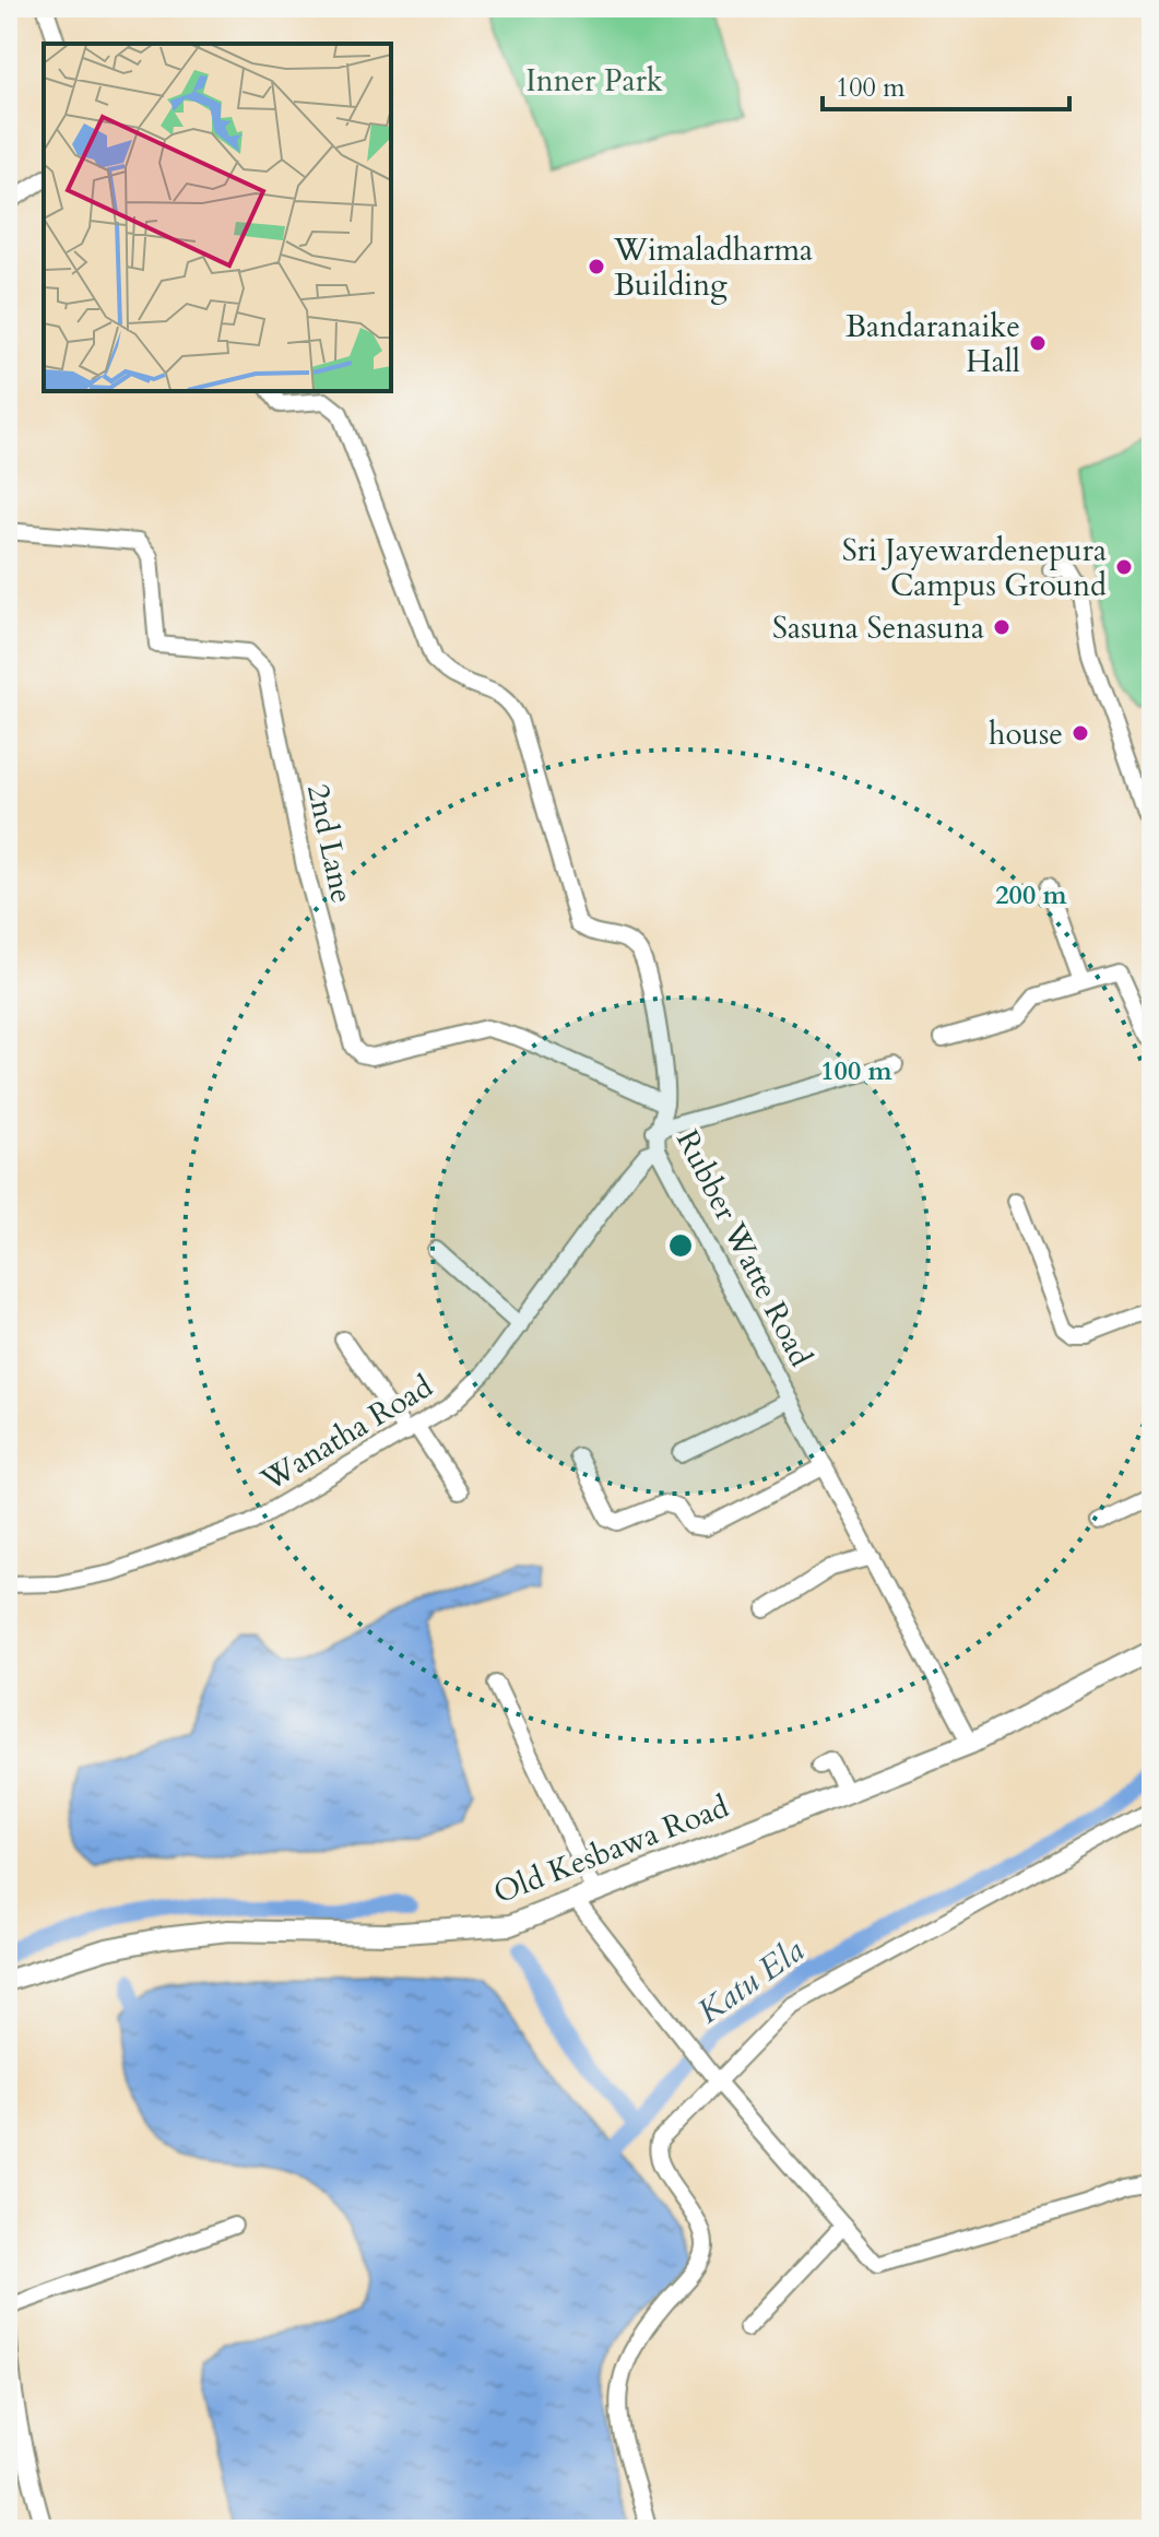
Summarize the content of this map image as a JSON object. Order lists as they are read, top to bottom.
{
  "streets": {
    "main road": ["Old Kesbawa Road"],
    "street": ["2nd Lane", "Rubber Watte Road", "Wanatha Road"]
  },
  "crossings": [
    ["2nd Lane", "Rubber Watte Road"],
    ["Rubber Watte Road", "Wanatha Road"],
    ["Rubber Watte Road", "Old Kesbawa Road"]
  ],
  "water": ["Katu Ela"],
  "parks": ["Inner Park"],
  "places": [
    "Wimaladharma Building",
    "Bandaranaike Hall",
    "Sri Jayewardenepura Campus Ground",
    "Sasuna Senasuna",
    "house"
  ],
  "scale_bar": "100 m",
  "rings": ["200 m", "100 m"]
}
